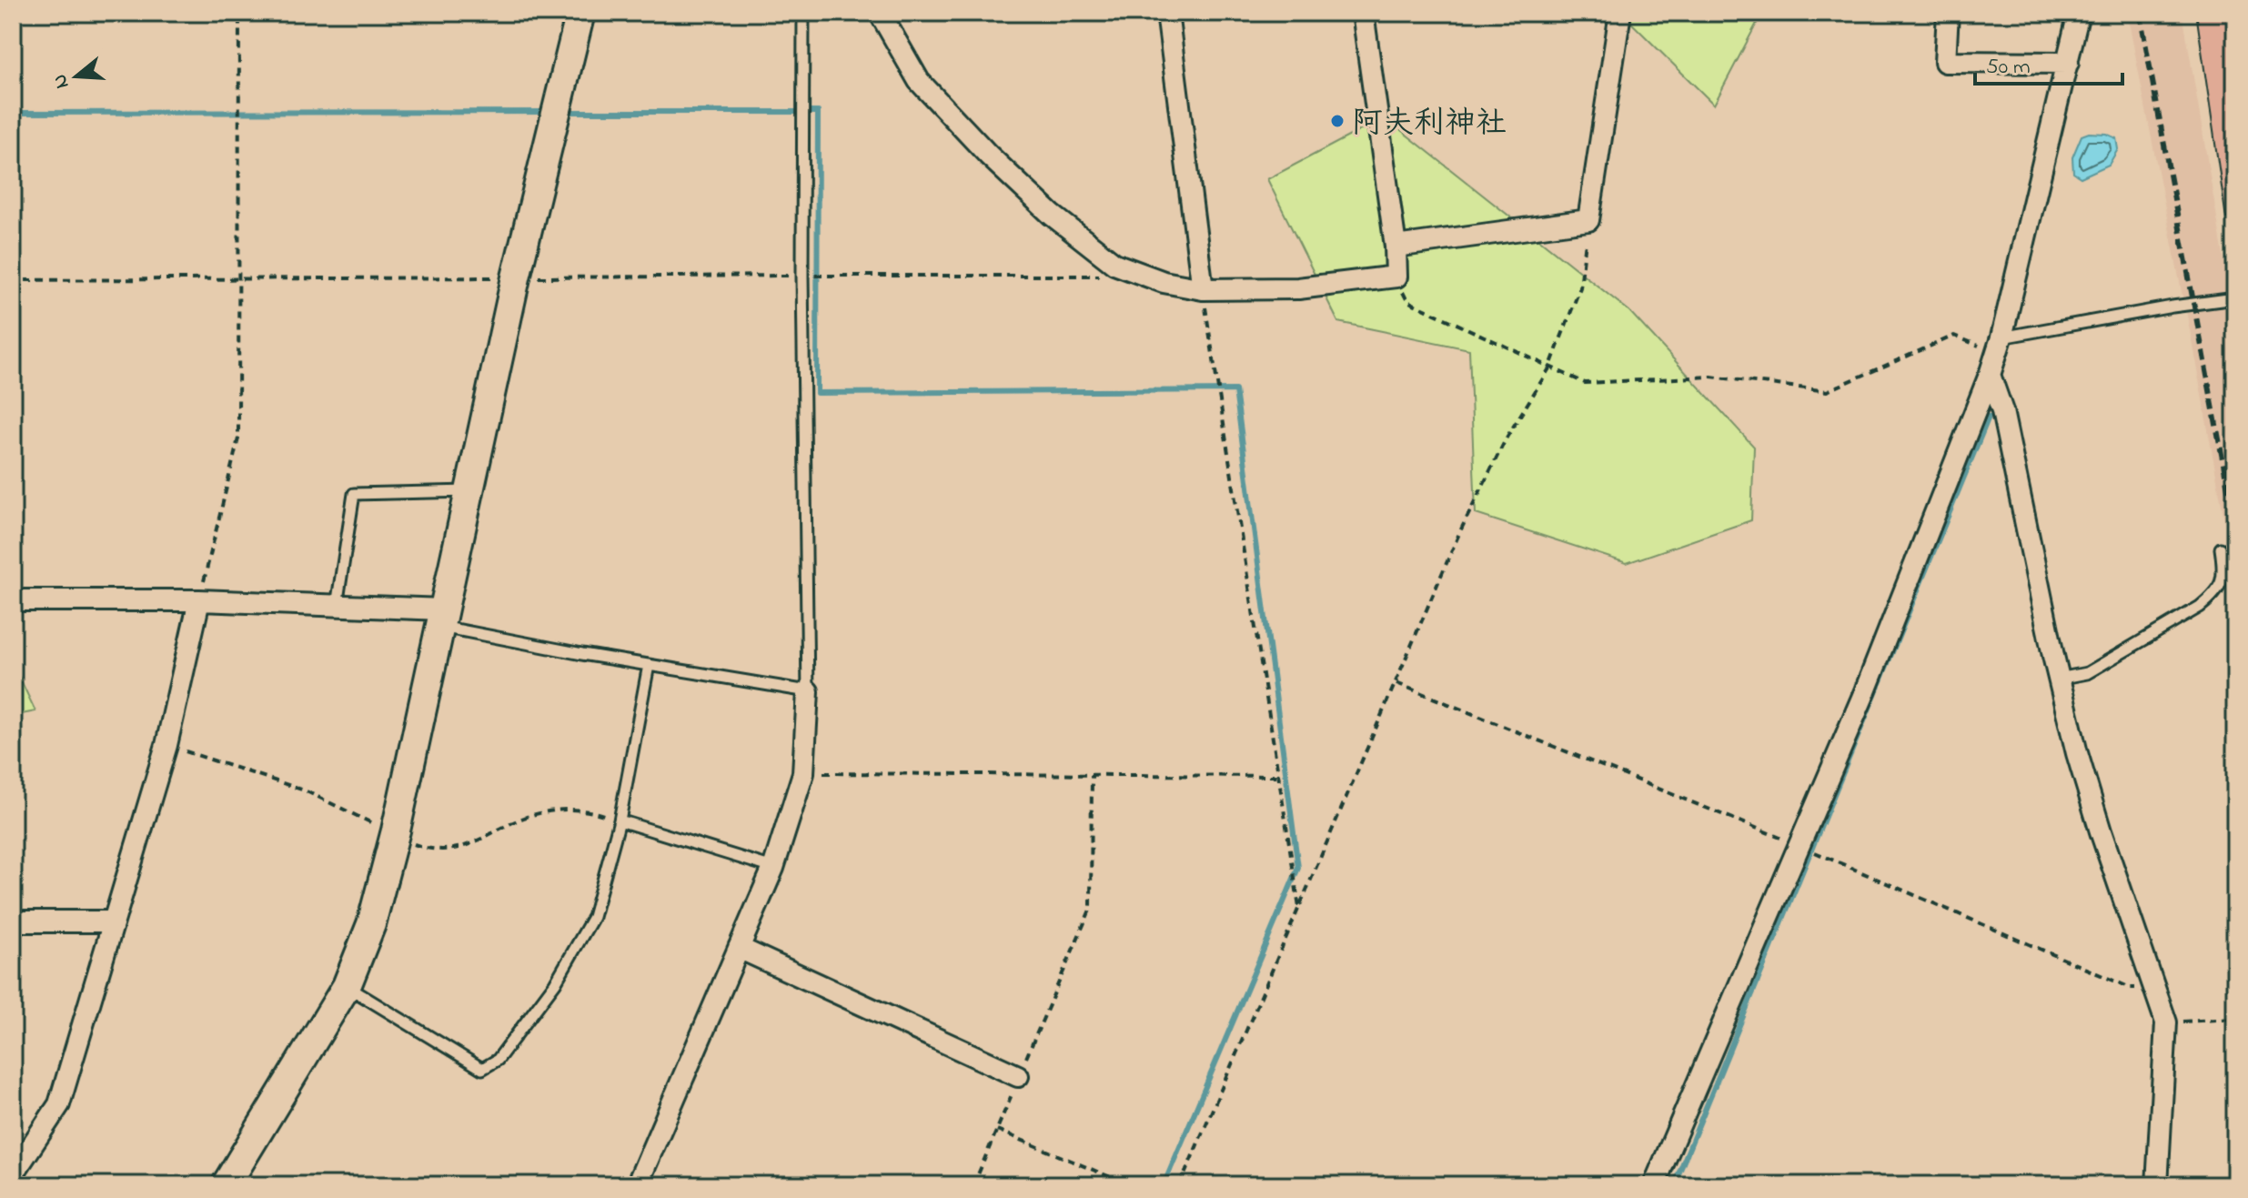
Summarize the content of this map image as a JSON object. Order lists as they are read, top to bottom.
{
  "places": ["阿夫利神社"],
  "scale_bar": "50 m",
  "north": "left"
}
